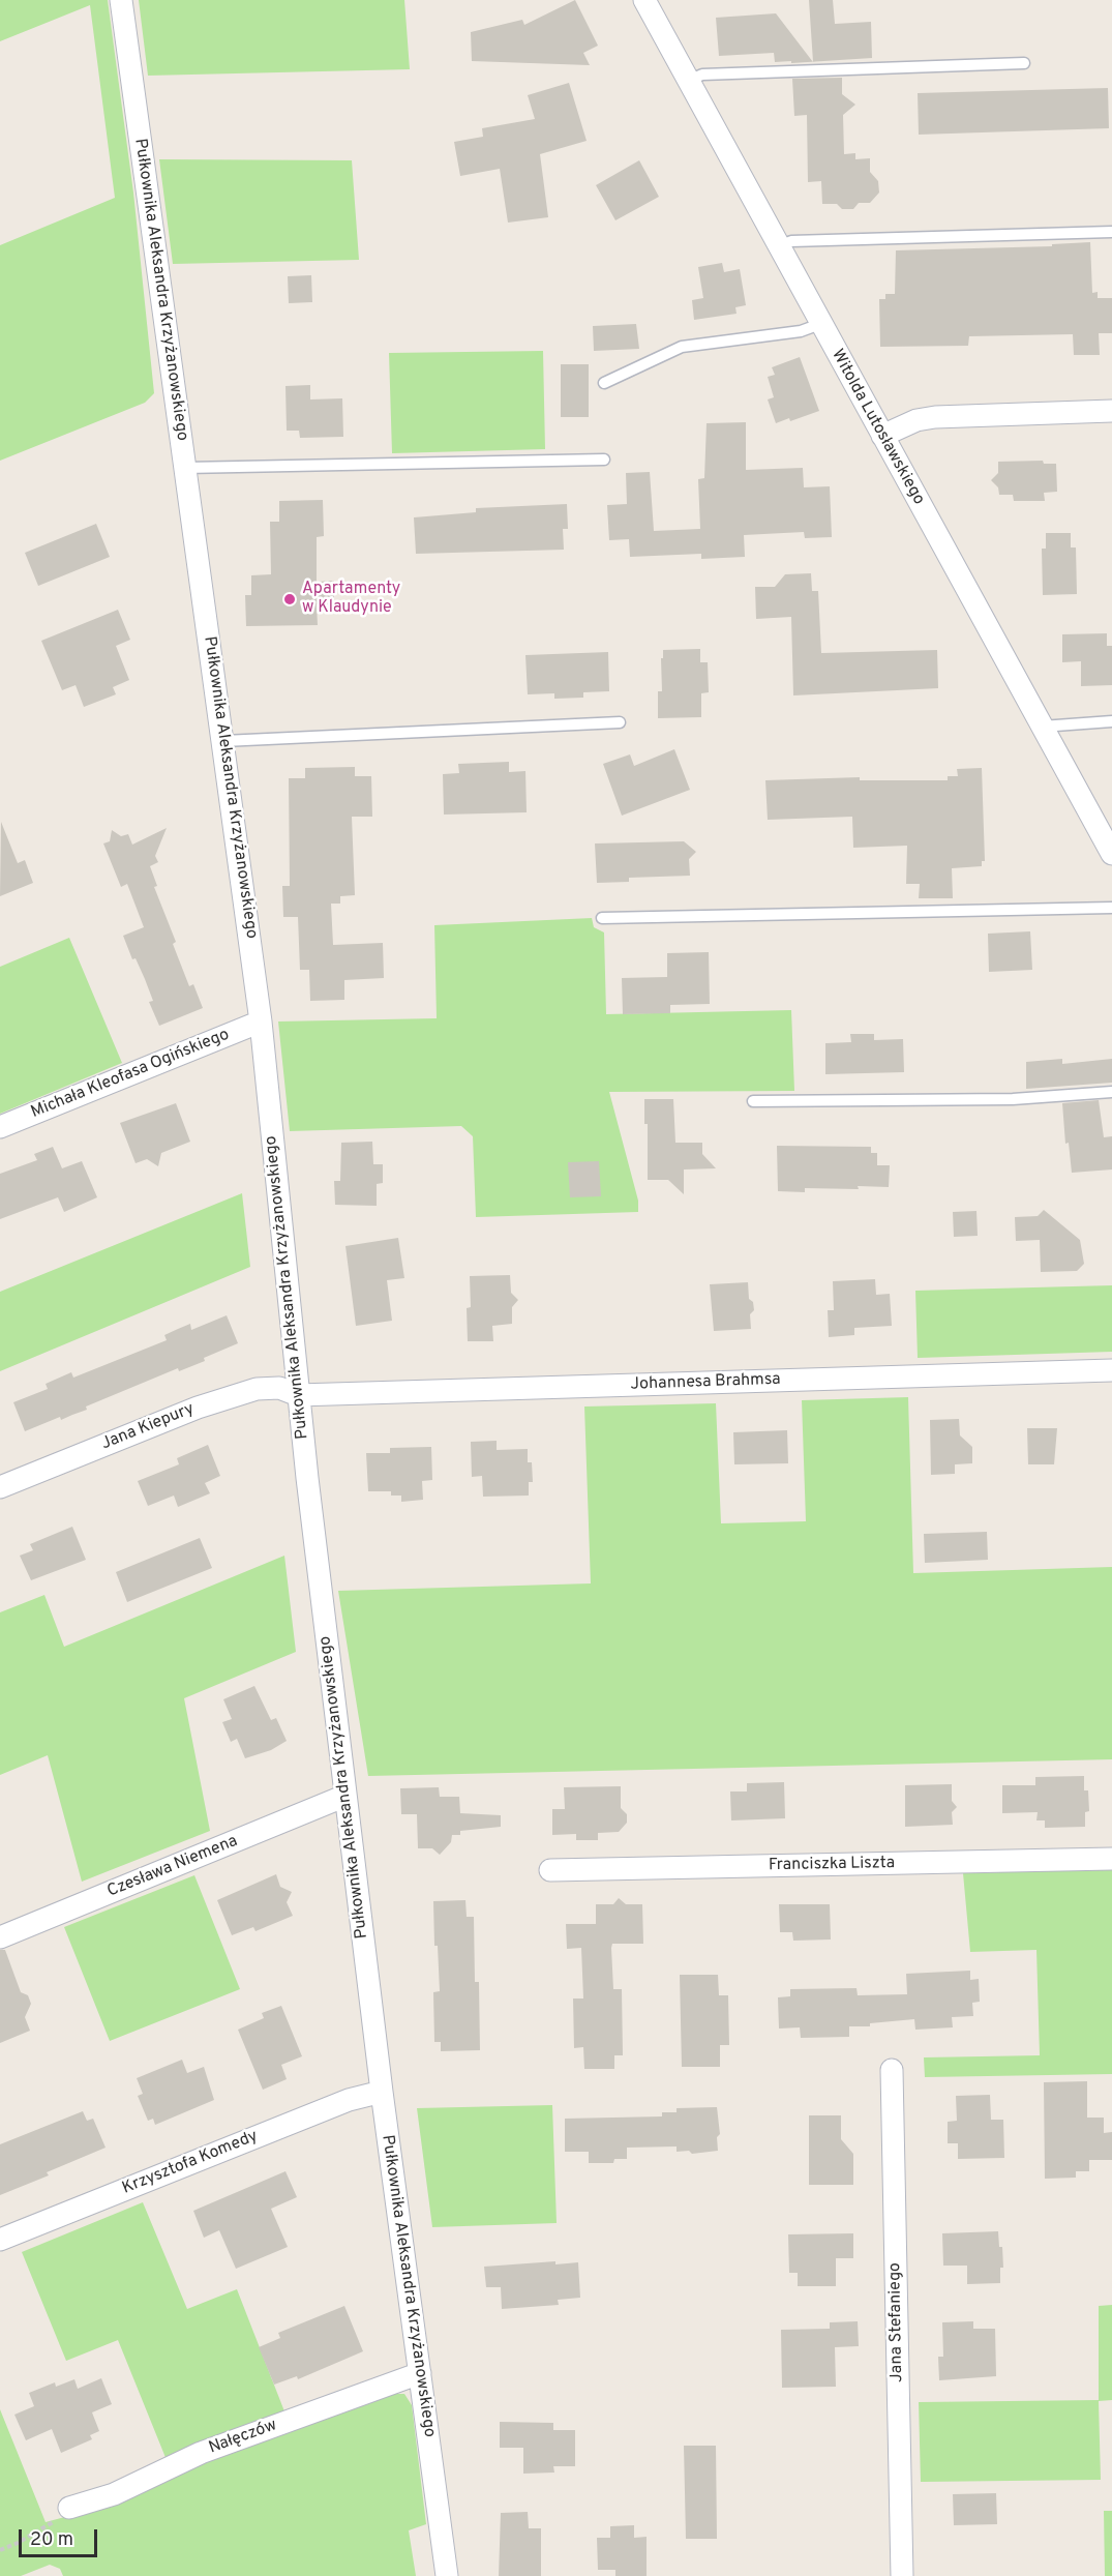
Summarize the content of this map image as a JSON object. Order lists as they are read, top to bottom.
{
  "streets": {
    "street": [
      "Pułkownika Aleksandra Krzyżanowskiego",
      "Witolda Lutosławskiego",
      "Michała Kleofasa Ogińskiego",
      "Johannesa Brahmsa",
      "Jana Kiepury",
      "Franciszka Liszta",
      "Czesława Niemena",
      "Krzysztofa Komedy",
      "Jana Stefaniego",
      "Nałęczów"
    ]
  },
  "crossings": [
    ["Pułkownika Aleksandra Krzyżanowskiego", "Michała Kleofasa Ogińskiego"],
    ["Pułkownika Aleksandra Krzyżanowskiego", "Johannesa Brahmsa"],
    ["Pułkownika Aleksandra Krzyżanowskiego", "Jana Kiepury"],
    ["Pułkownika Aleksandra Krzyżanowskiego", "Czesława Niemena"],
    ["Pułkownika Aleksandra Krzyżanowskiego", "Krzysztofa Komedy"],
    ["Pułkownika Aleksandra Krzyżanowskiego", "Nałęczów"],
    ["Johannesa Brahmsa", "Jana Kiepury"]
  ],
  "places": ["Apartamenty w Klaudynie"],
  "scale_bar": "20 m"
}
